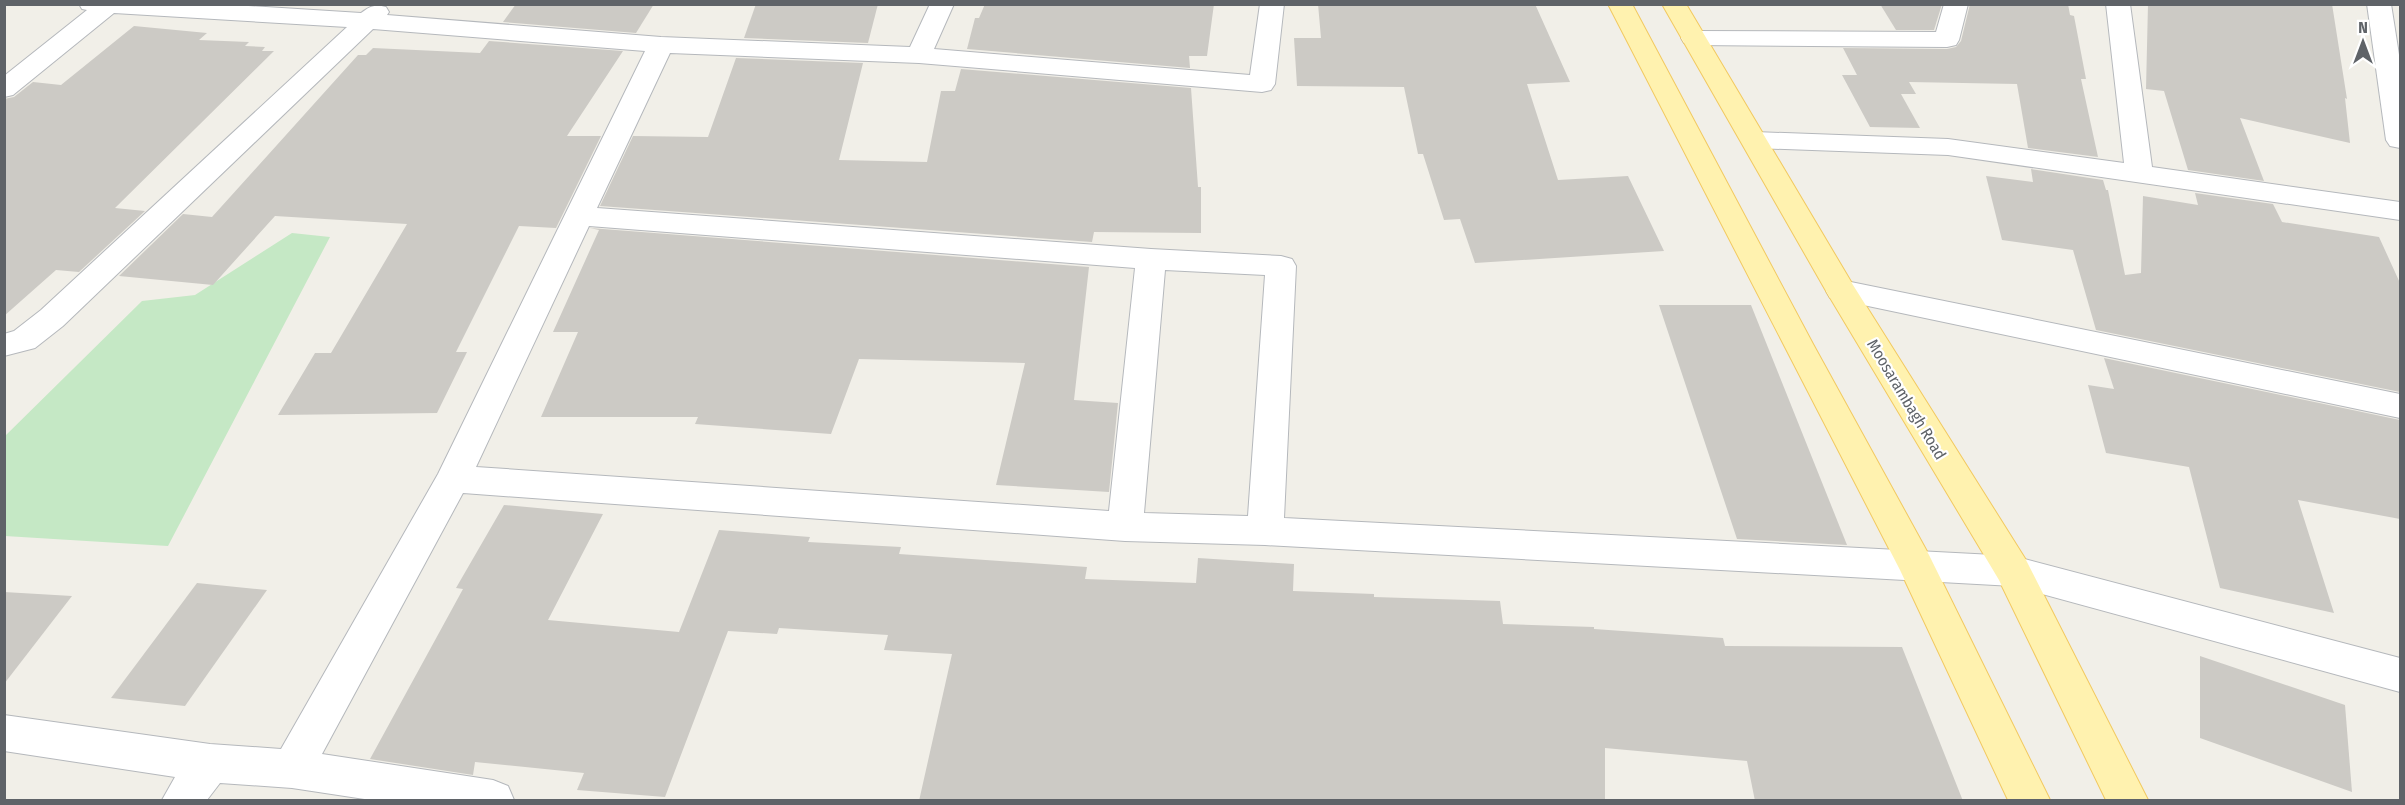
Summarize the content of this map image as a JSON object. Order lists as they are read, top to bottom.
{
  "streets": {
    "main road": ["Moosarambagh Road"]
  },
  "north": "top"
}
